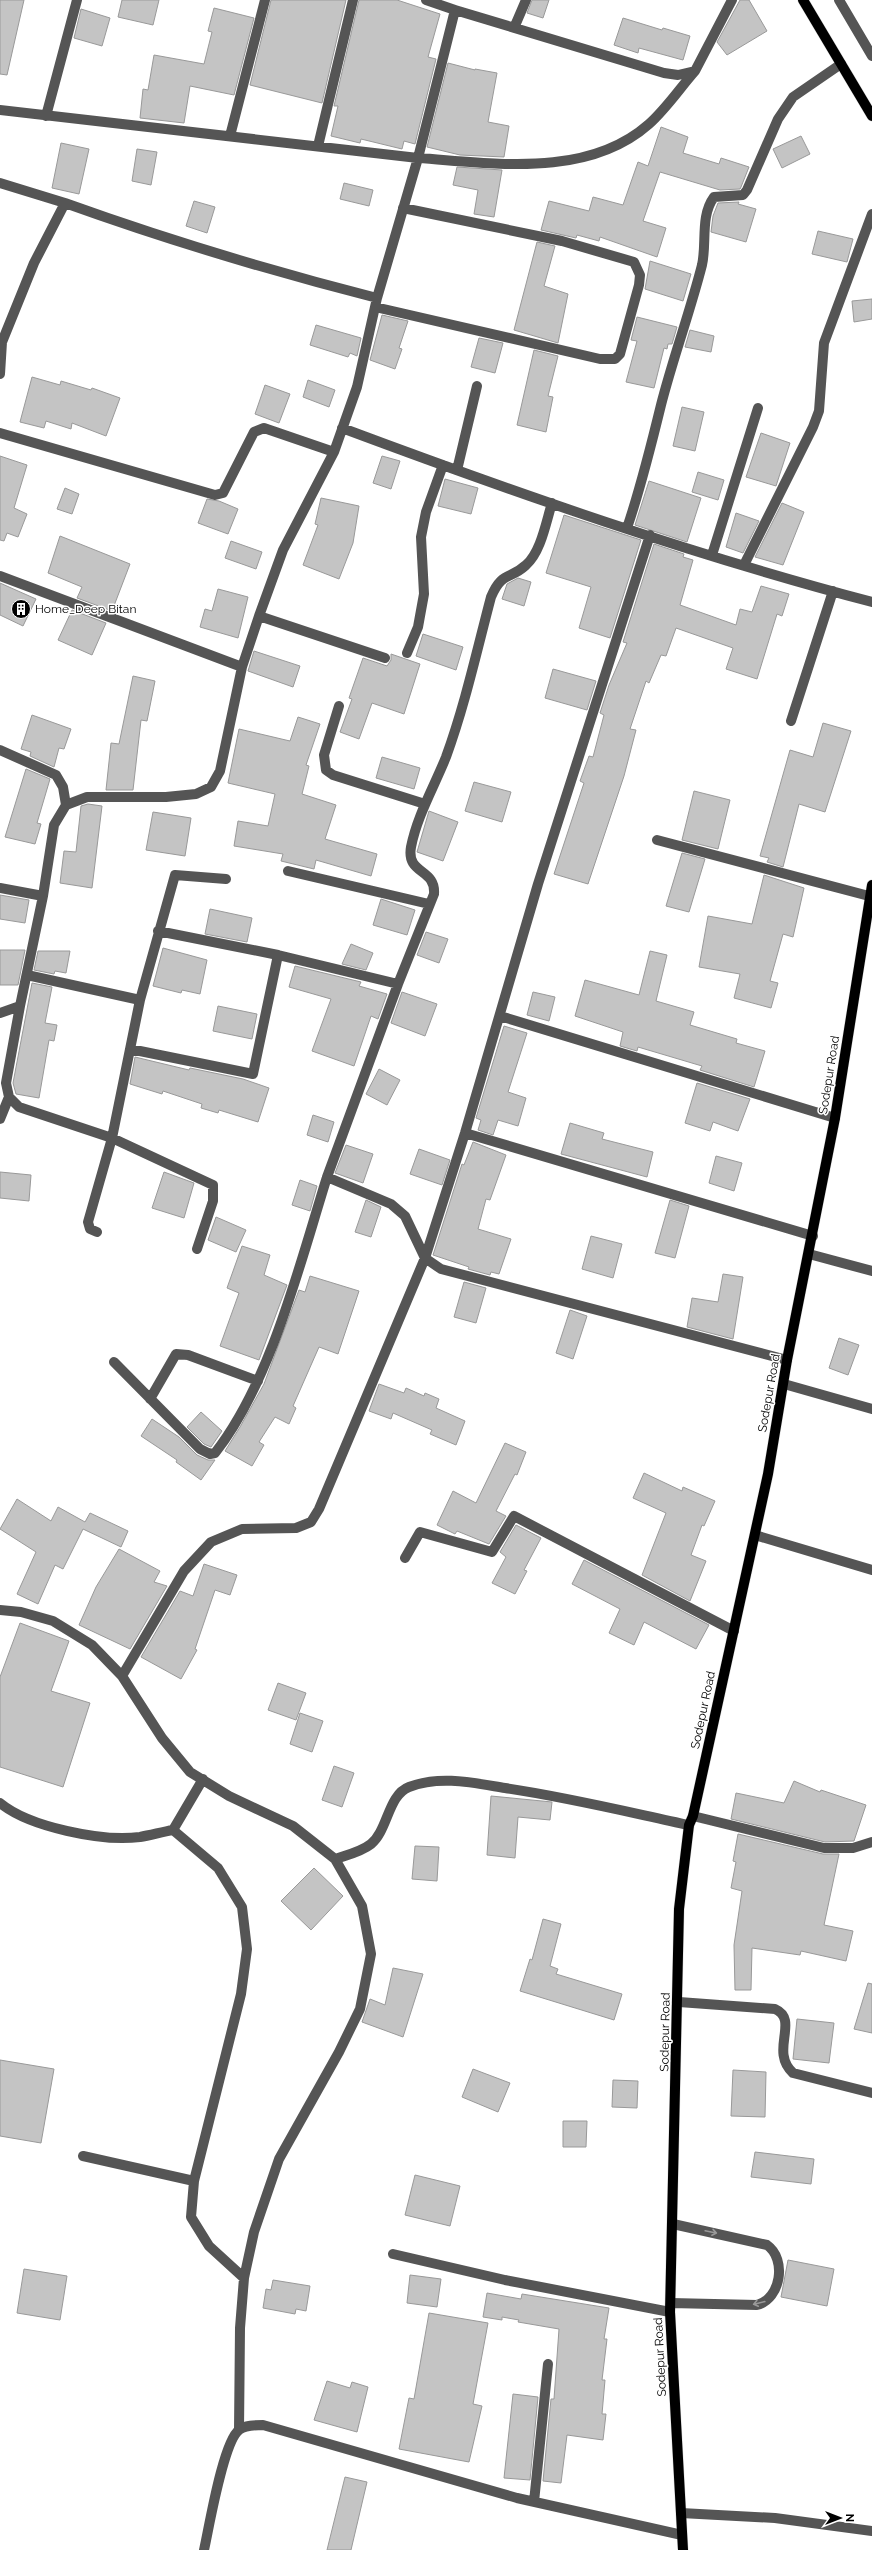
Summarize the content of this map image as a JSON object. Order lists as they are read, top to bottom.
{
  "streets": {
    "main road": ["Sodepur Road"]
  },
  "places": {
    "building": ["Home_Deep Bitan"]
  },
  "north": "right"
}
